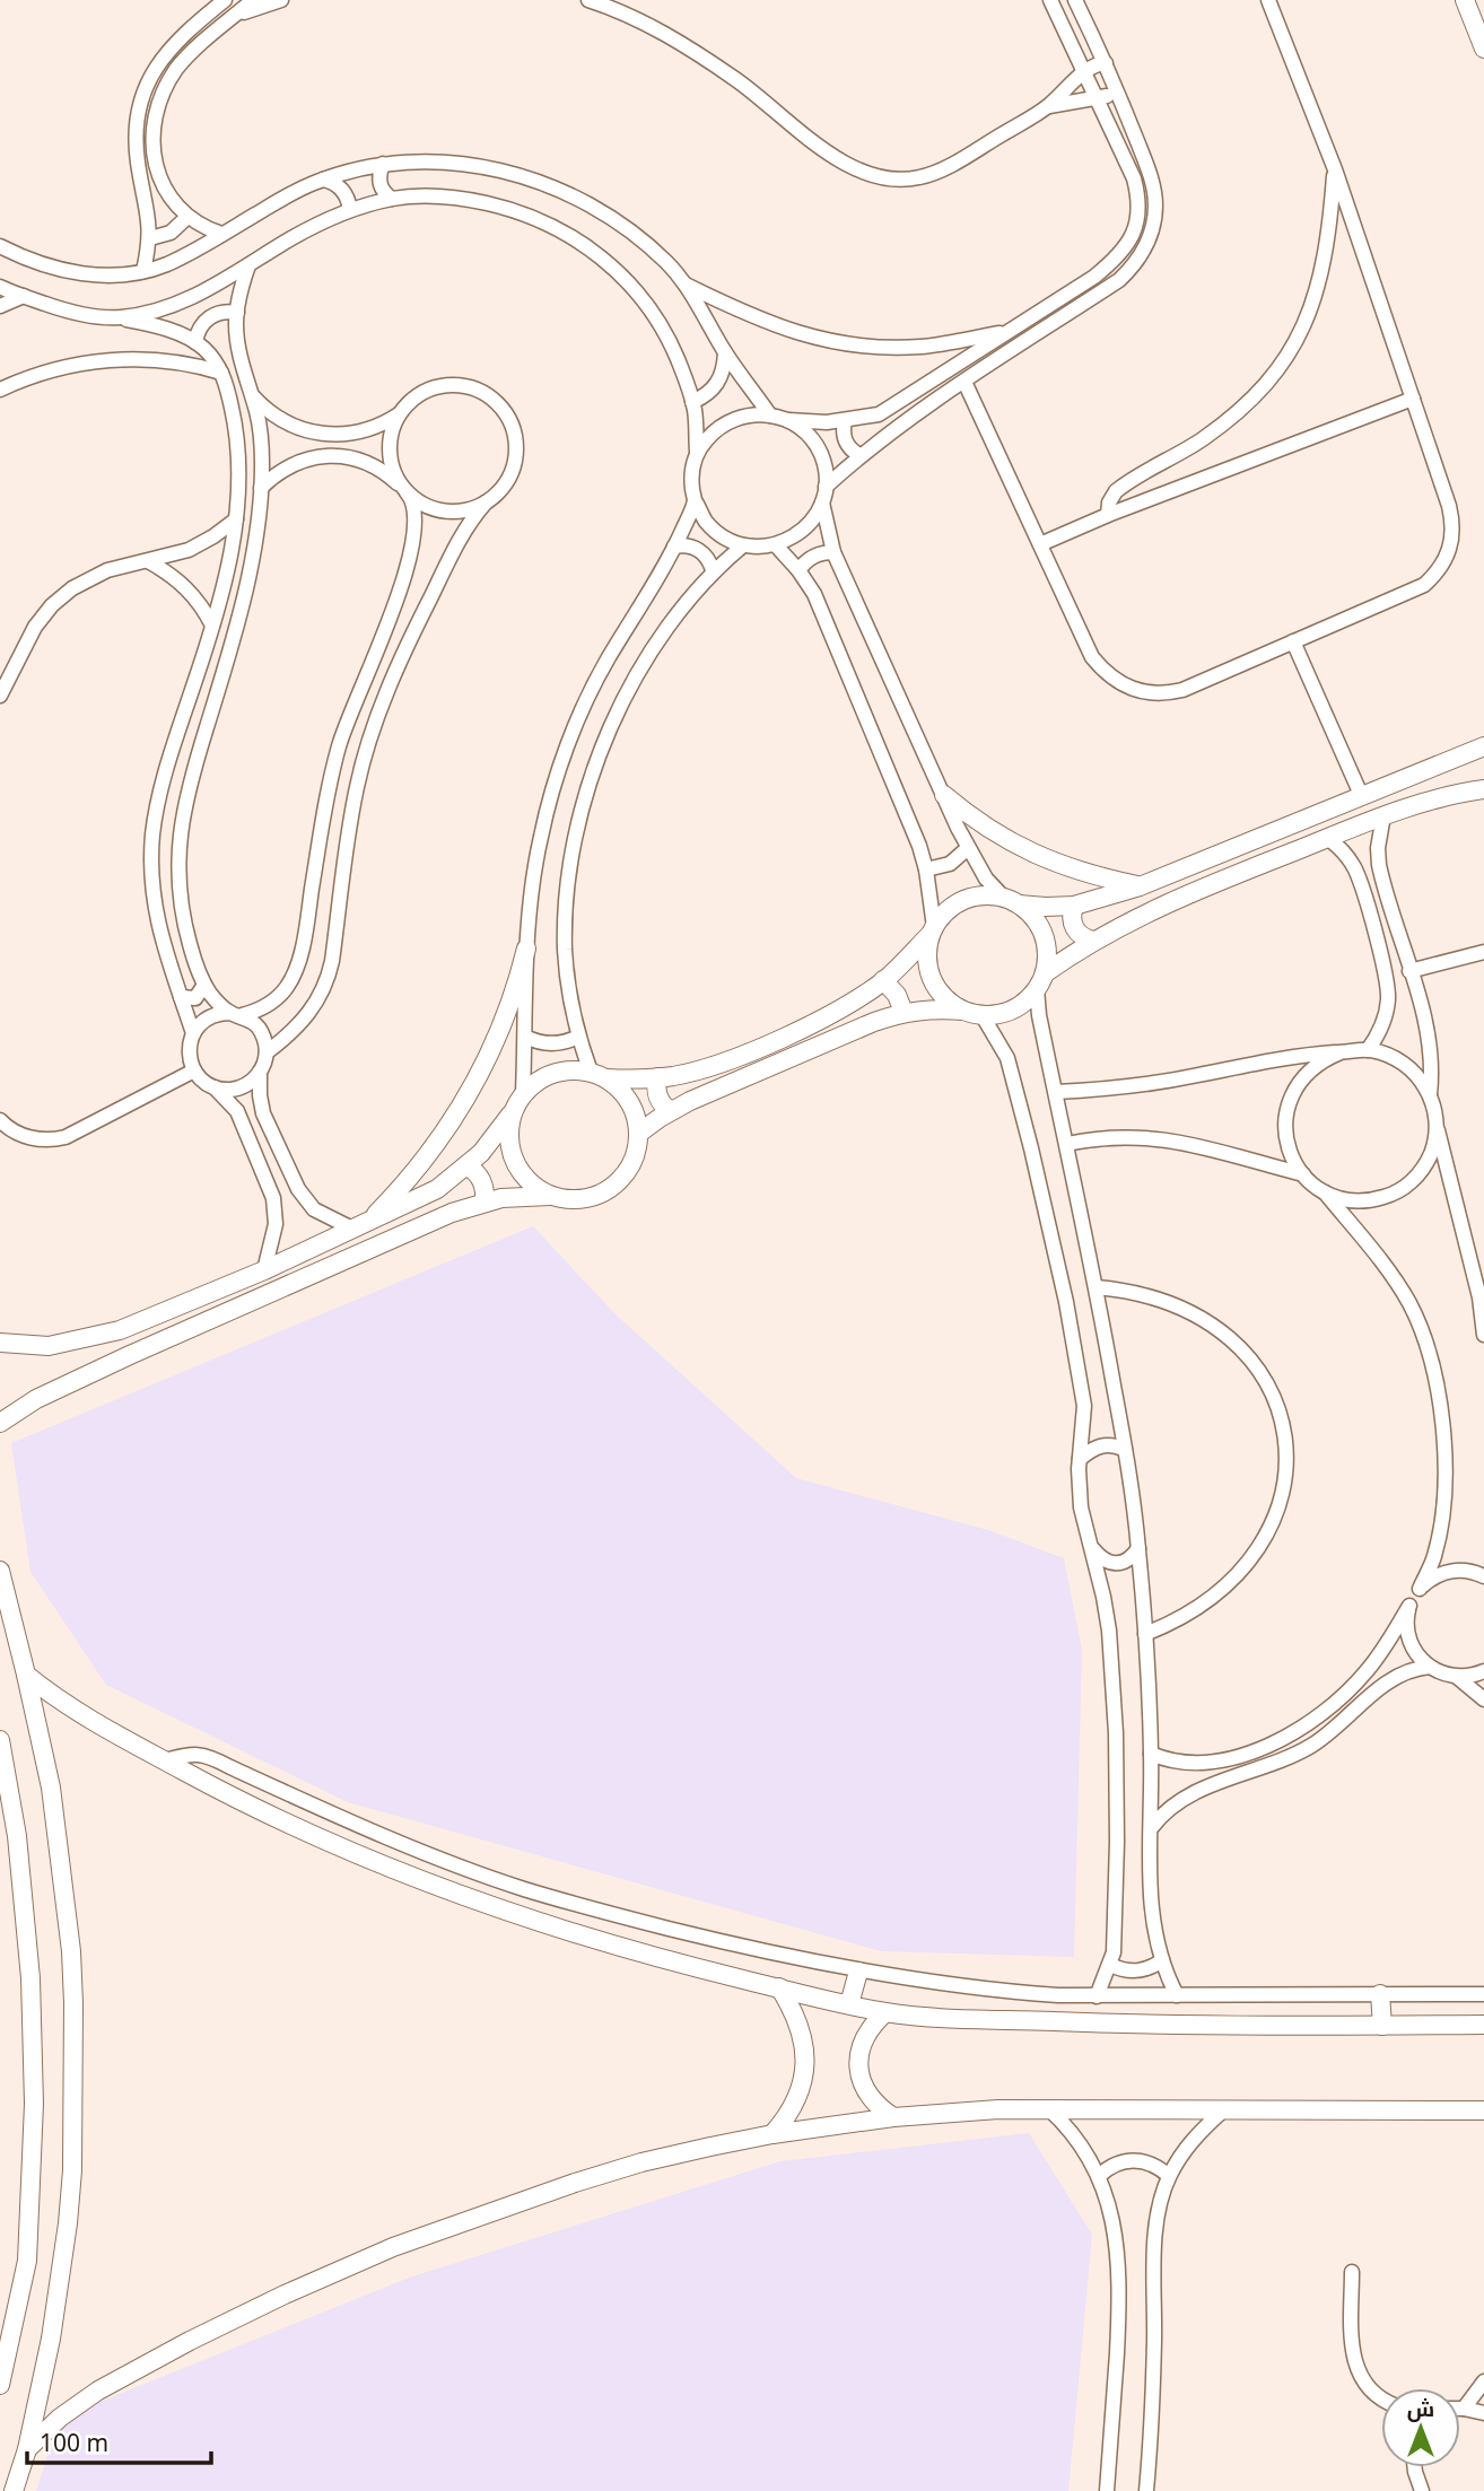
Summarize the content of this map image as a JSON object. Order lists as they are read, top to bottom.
{
  "scale_bar": "100 m",
  "north": "top"
}
